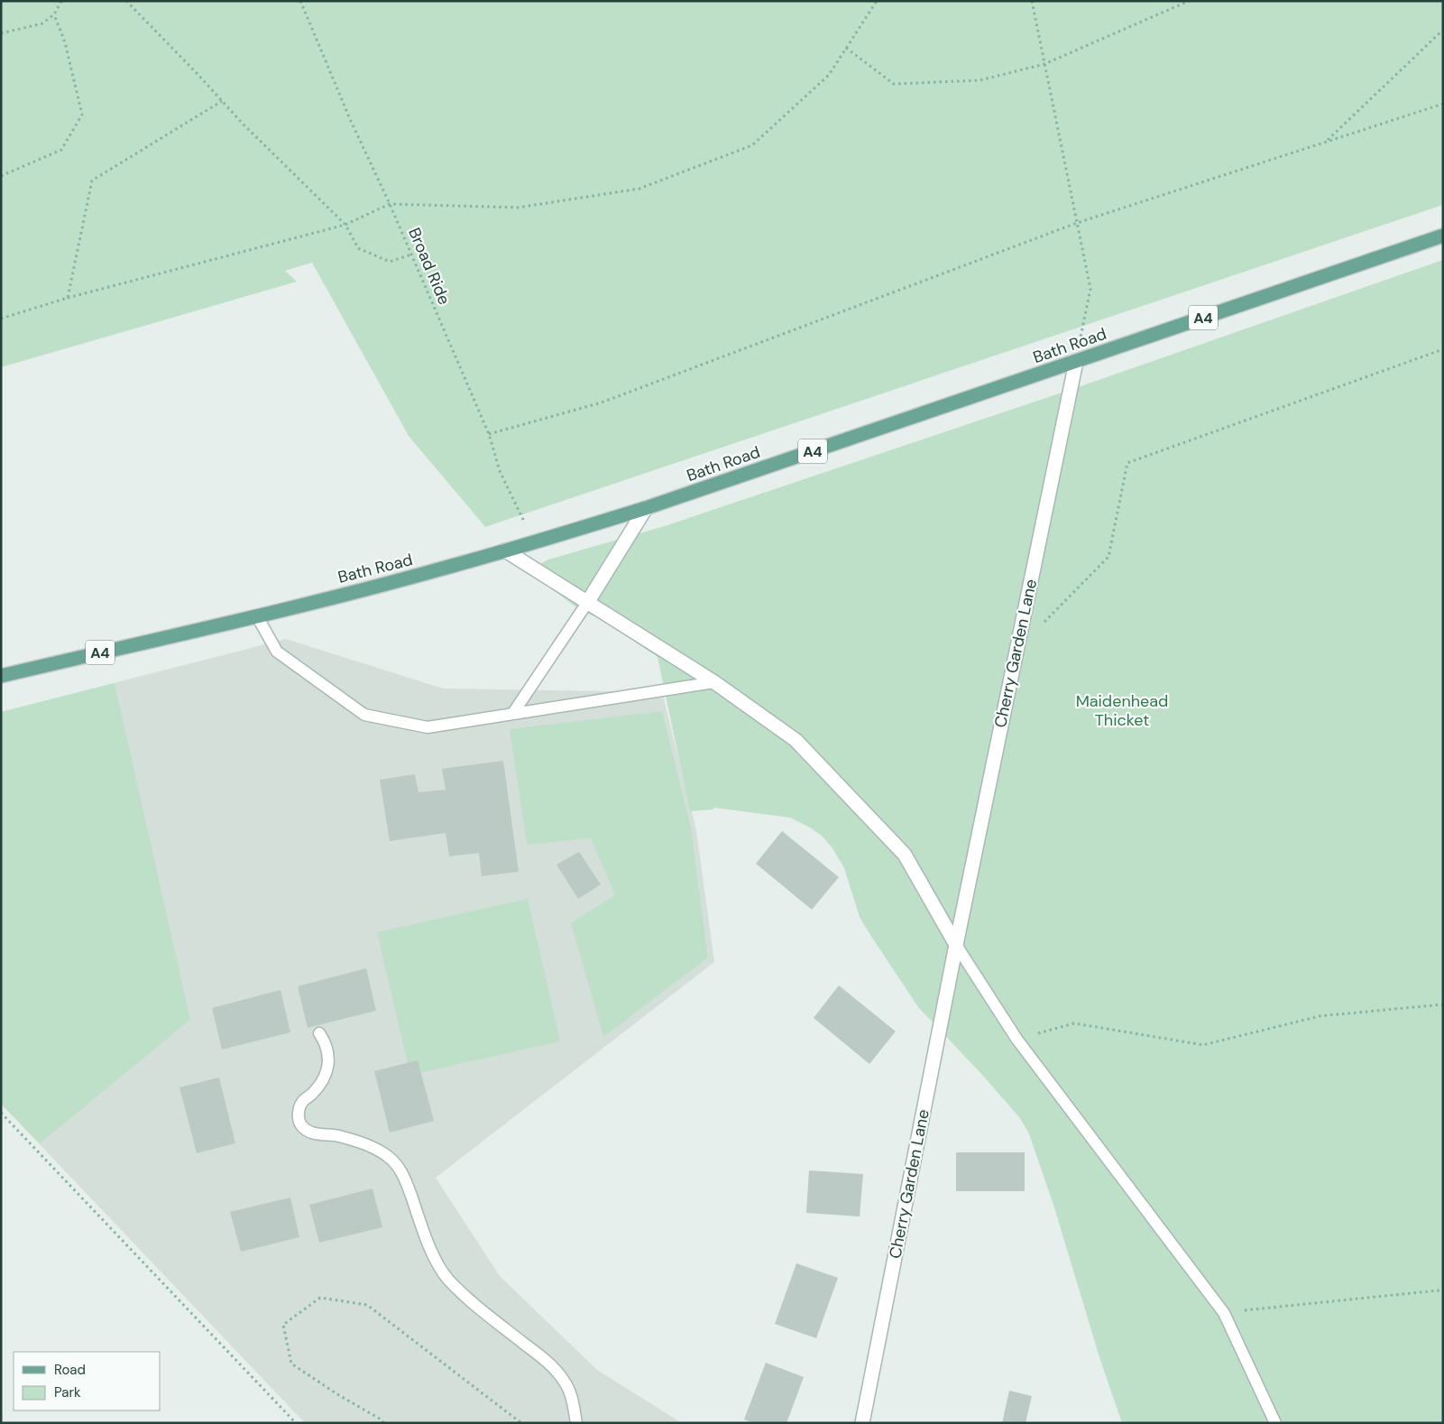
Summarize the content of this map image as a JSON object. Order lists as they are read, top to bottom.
{
  "streets": {
    "main road": ["A4", "Bath Road"],
    "street": ["Cherry Garden Lane"],
    "path": ["Broad Ride"]
  },
  "crossings": [
    ["Broad Ride", "Bath Road"],
    ["Bath Road", "Cherry Garden Lane"]
  ],
  "parks": ["Maidenhead Thicket"],
  "legend": ["Road", "Park"]
}
